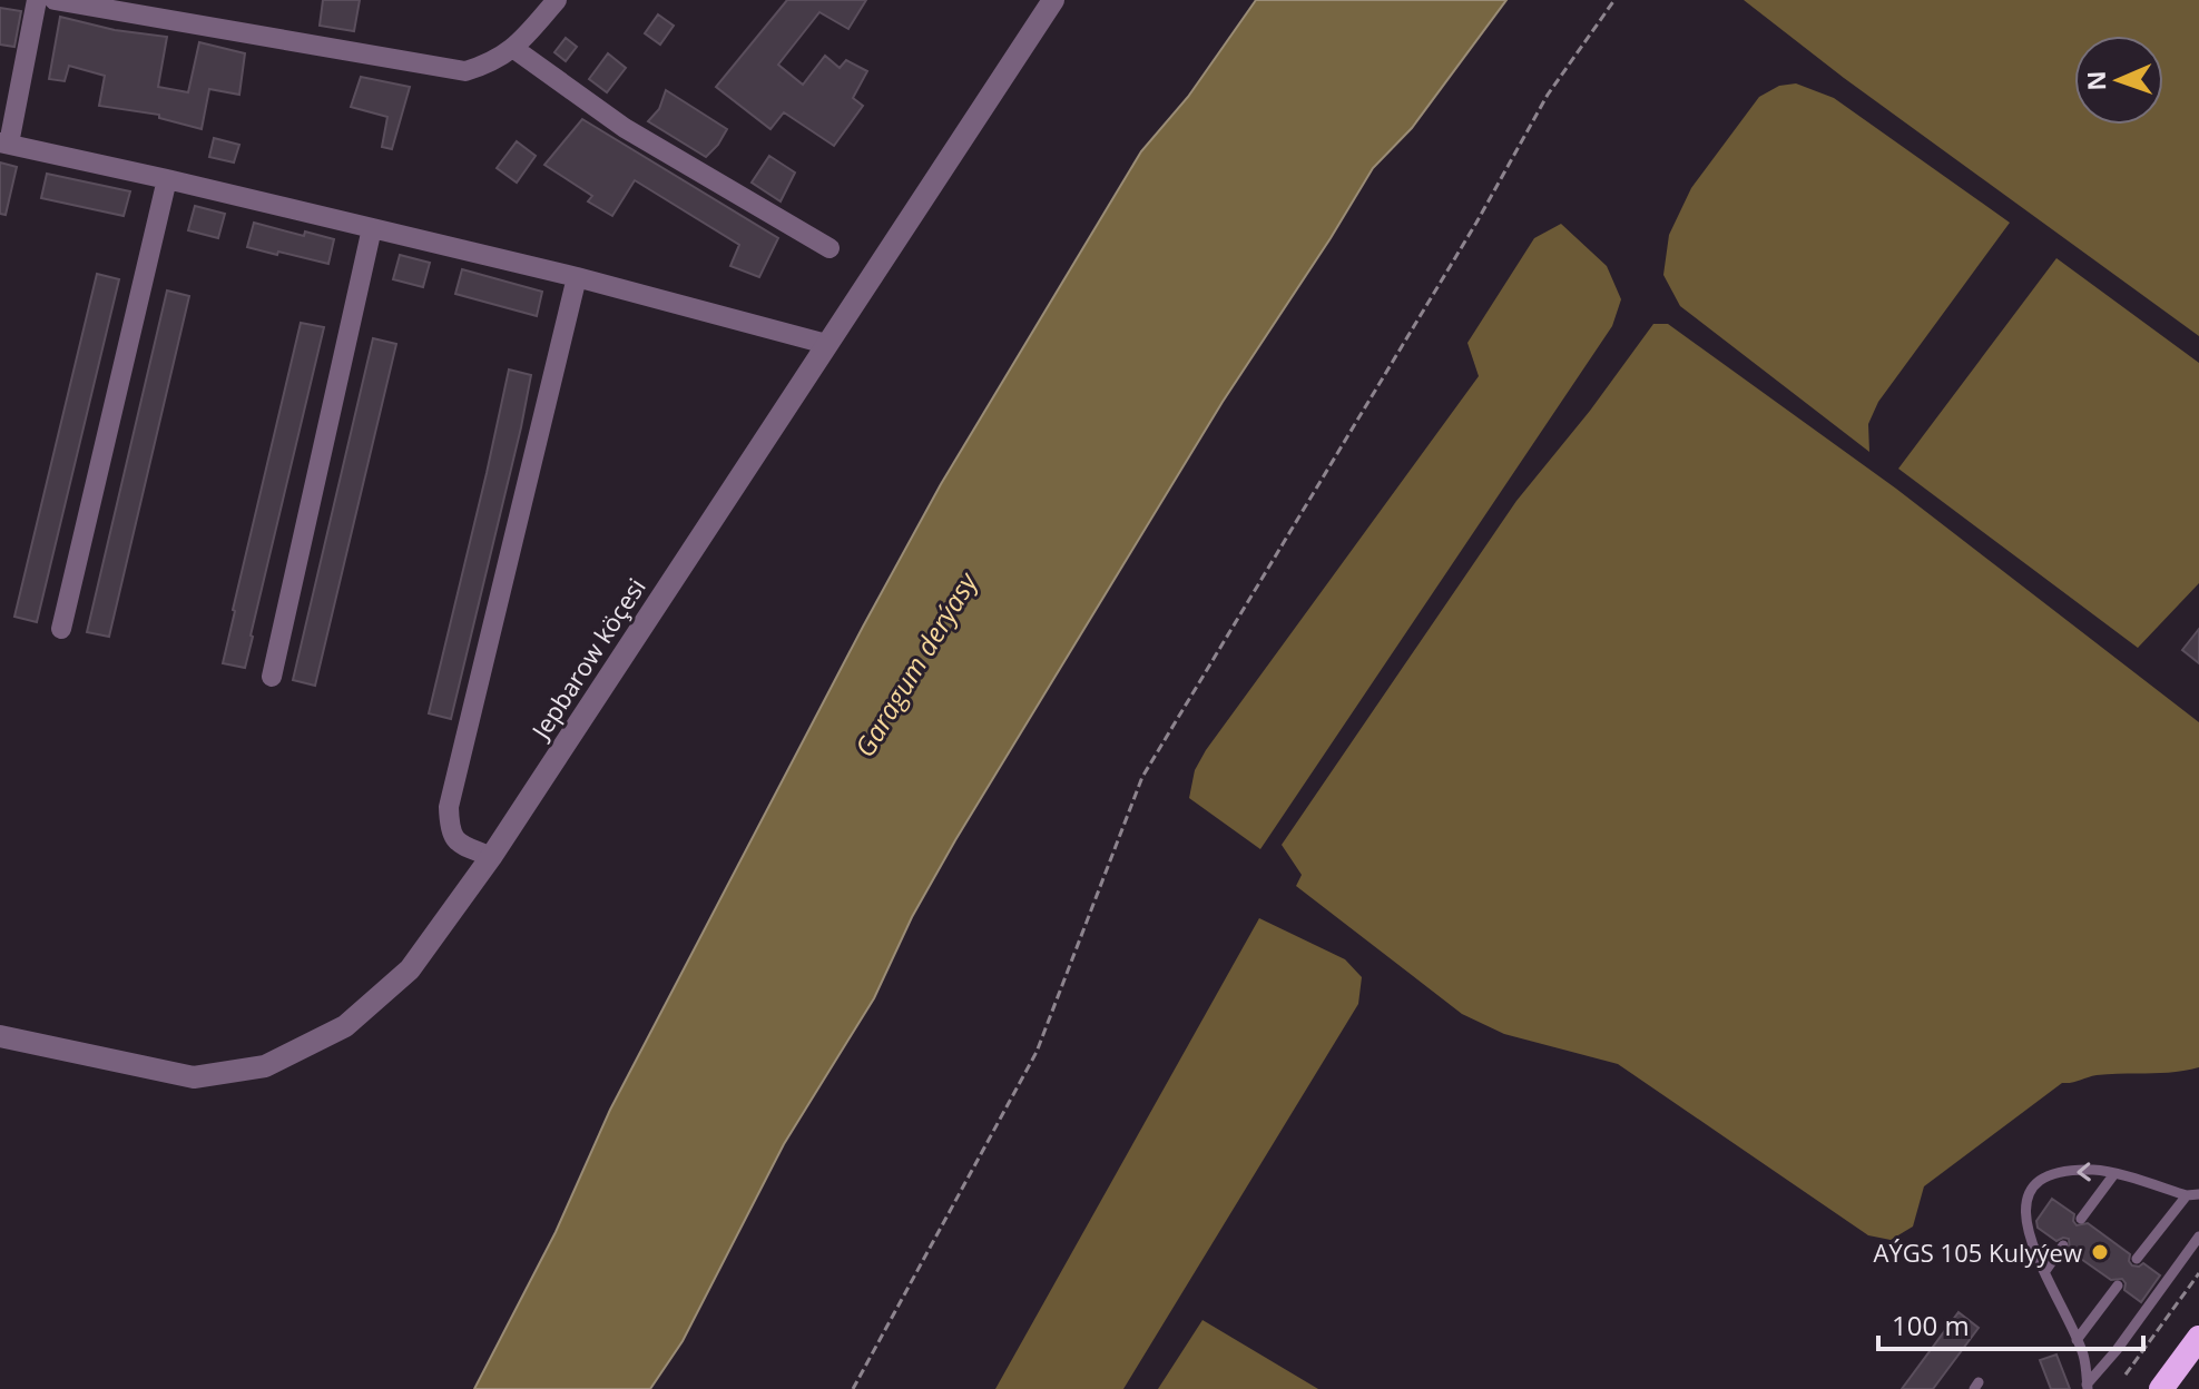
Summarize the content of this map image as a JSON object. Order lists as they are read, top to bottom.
{
  "streets": {
    "street": ["Jepbarow köçesi"]
  },
  "water": ["Garagum derýasy"],
  "places": ["AÝGS 105 Kulyýew"],
  "scale_bar": "100 m",
  "north": "left"
}
